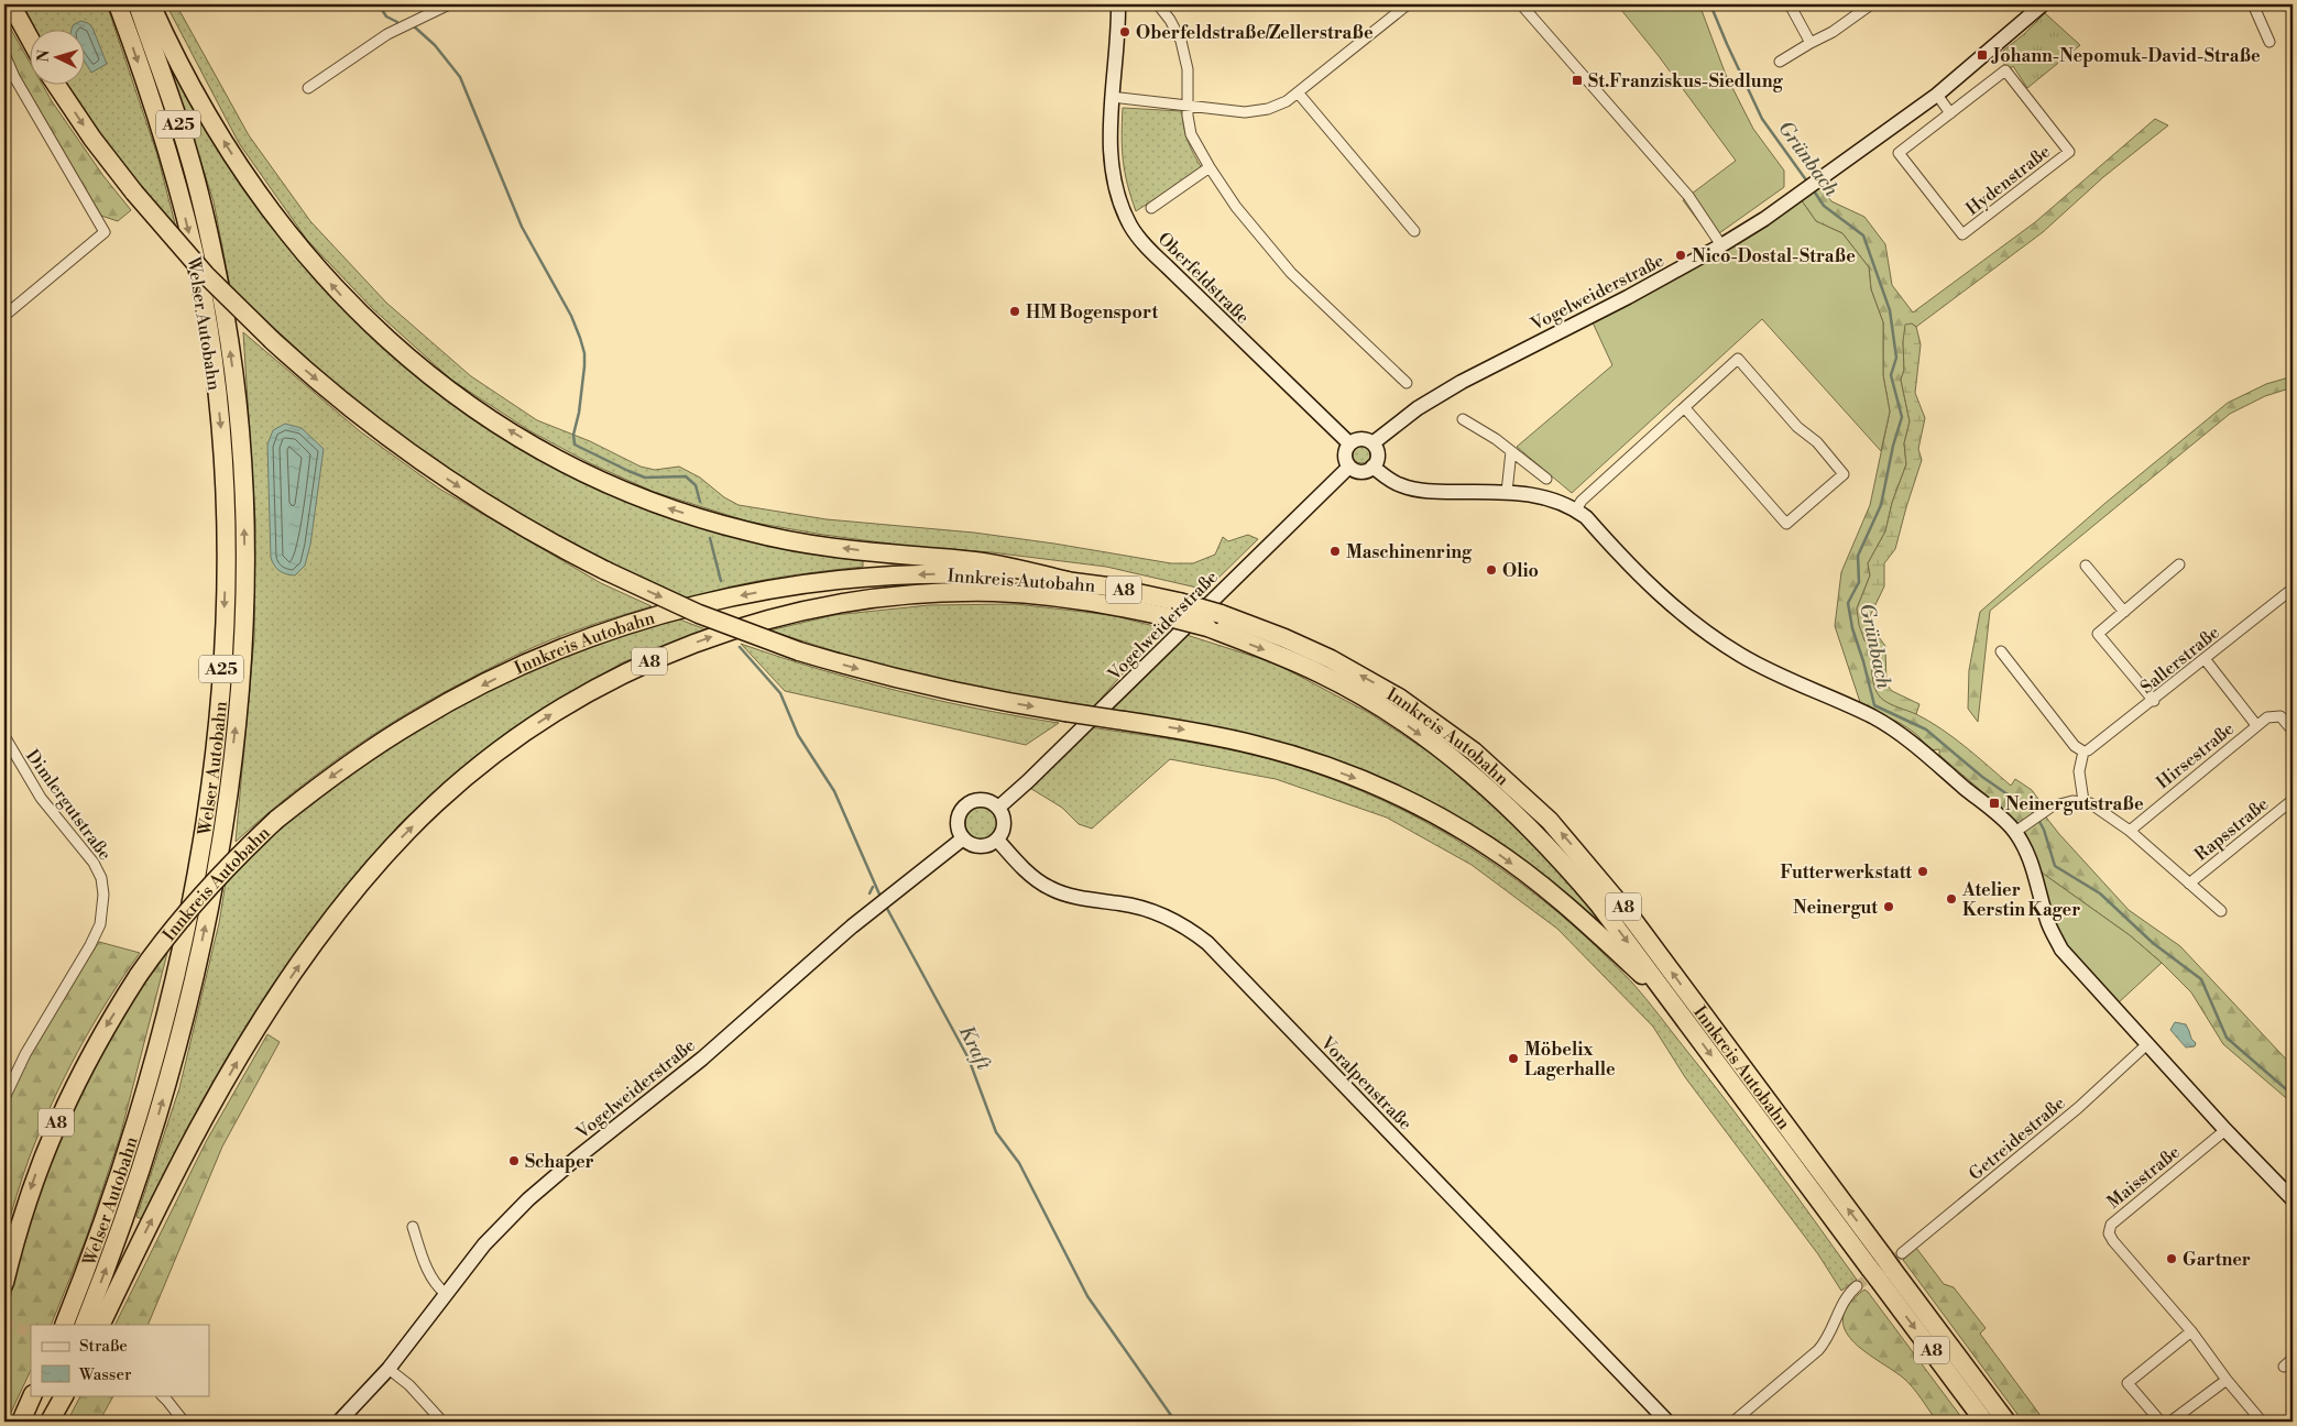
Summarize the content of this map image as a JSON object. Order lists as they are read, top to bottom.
{
  "streets": {
    "highway": [
      "A25",
      "Welser Autobahn",
      "Innkreis Autobahn",
      "A8"
    ],
    "main road": ["Oberfeldstraße", "Vogelweiderstraße", "Voralpenstraße"],
    "street": [
      "Hydenstraße",
      "Sallerstraße",
      "Hirsestraße",
      "Dimlergutstraße",
      "Rapsstraße",
      "Getreidestraße",
      "Maisstraße"
    ]
  },
  "crossings": [
    ["Oberfeldstraße", "Vogelweiderstraße"],
    ["Vogelweiderstraße", "Voralpenstraße"],
    ["Innkreis Autobahn", "Getreidestraße"],
    ["Sallerstraße", "Hirsestraße"]
  ],
  "water": ["Grünbach", "Kraft"],
  "places": {
    "other": [
      "Oberfeldstraße/Zellerstraße",
      "Nico-Dostal-Straße",
      "HM Bogensport",
      "Maschinenring",
      "Olio",
      "Futterwerkstatt",
      "Atelier Kerstin Kager",
      "Neinergut",
      "Möbelix Lagerhalle",
      "Schaper",
      "Gartner"
    ],
    "transit": ["Johann-Nepomuk-David-Straße", "St.Franziskus-Siedlung", "Neinergutstraße"]
  },
  "legend": ["Straße", "Wasser"],
  "north": "left"
}
